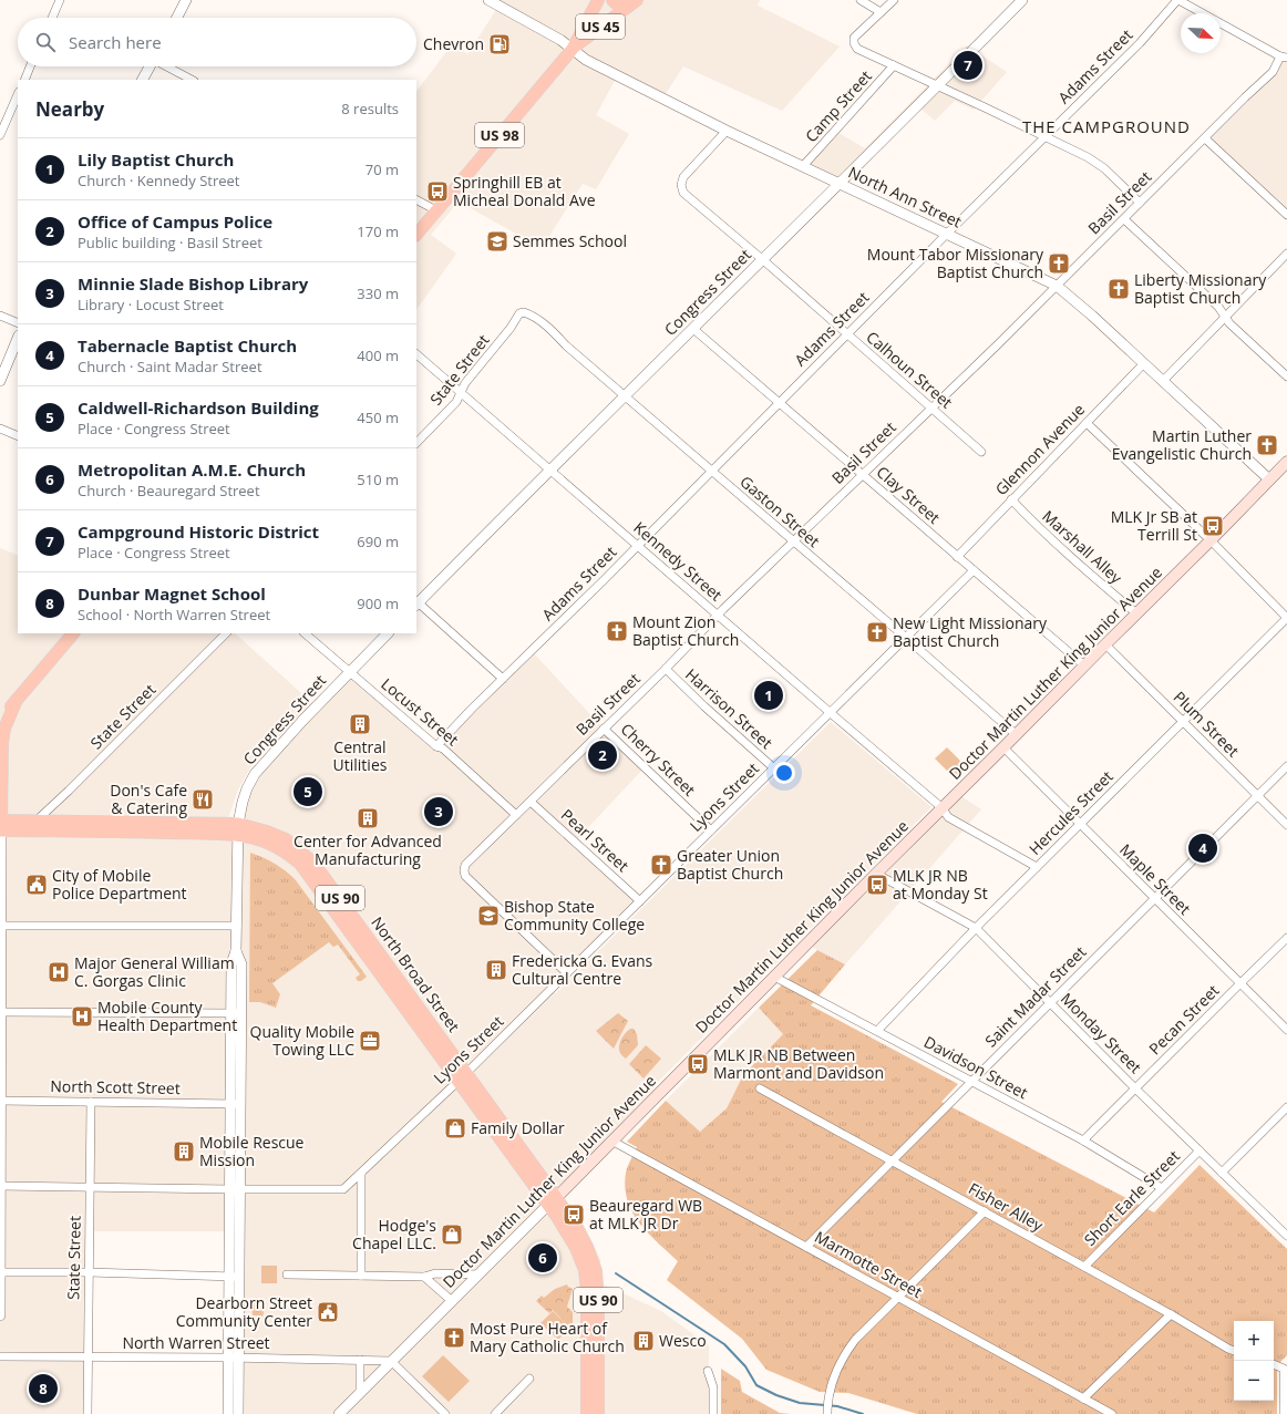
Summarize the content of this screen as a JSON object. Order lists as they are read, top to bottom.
{
  "streets": {
    "main road": [
      "US 45",
      "US 98",
      "Doctor Martin Luther King Junior Avenue",
      "US 90",
      "North Broad Street"
    ],
    "street": [
      "Adams Street",
      "Camp Street",
      "North Ann Street",
      "Basil Street",
      "Congress Street",
      "State Street",
      "Calhoun Street",
      "Glennon Avenue",
      "Clay Street",
      "Gaston Street",
      "Marshall Alley",
      "Kennedy Street",
      "Harrison Street",
      "Locust Street",
      "Plum Street",
      "Cherry Street",
      "Lyons Street",
      "Hercules Street",
      "Pearl Street",
      "Maple Street",
      "Saint Madar Street",
      "Pecan Street",
      "Monday Street",
      "Davidson Street",
      "North Scott Street",
      "Short Earle Street",
      "Fisher Alley",
      "Marmotte Street",
      "North Warren Street"
    ]
  },
  "crossings": [
    ["US 45", "US 98"],
    ["US 45", "North Ann Street"],
    ["Adams Street", "North Ann Street"],
    ["Adams Street", "Calhoun Street"],
    ["Adams Street", "Clay Street"],
    ["Adams Street", "Gaston Street"],
    ["Adams Street", "Kennedy Street"],
    ["Camp Street", "North Ann Street"],
    ["US 98", "North Ann Street"],
    ["North Ann Street", "Basil Street"],
    ["North Ann Street", "Congress Street"],
    ["North Ann Street", "Calhoun Street"],
    ["North Ann Street", "Glennon Avenue"],
    ["North Ann Street", "Doctor Martin Luther King Junior Avenue"],
    ["Basil Street", "Calhoun Street"],
    ["Basil Street", "Clay Street"],
    ["Basil Street", "Gaston Street"],
    ["Basil Street", "Kennedy Street"],
    ["Basil Street", "Harrison Street"],
    ["Basil Street", "Locust Street"],
    ["Basil Street", "Cherry Street"],
    ["Basil Street", "Lyons Street"],
    ["Basil Street", "Pearl Street"],
    ["Congress Street", "Calhoun Street"],
    ["Congress Street", "Clay Street"],
    ["Congress Street", "Gaston Street"],
    ["Congress Street", "Kennedy Street"],
    ["Congress Street", "Locust Street"],
    ["Congress Street", "Lyons Street"],
    ["Congress Street", "North Broad Street"],
    ["Congress Street", "North Scott Street"],
    ["Congress Street", "North Warren Street"],
    ["State Street", "Gaston Street"],
    ["State Street", "Kennedy Street"],
    ["State Street", "Lyons Street"],
    ["State Street", "North Broad Street"],
    ["State Street", "North Scott Street"],
    ["State Street", "North Warren Street"],
    ["Glennon Avenue", "Clay Street"],
    ["Glennon Avenue", "Marshall Alley"],
    ["Clay Street", "Doctor Martin Luther King Junior Avenue"],
    ["Clay Street", "Lyons Street"],
    ["Gaston Street", "Doctor Martin Luther King Junior Avenue"],
    ["Gaston Street", "Lyons Street"],
    ["Marshall Alley", "Doctor Martin Luther King Junior Avenue"],
    ["Kennedy Street", "Doctor Martin Luther King Junior Avenue"],
    ["Kennedy Street", "Lyons Street"],
    ["Kennedy Street", "Hercules Street"],
    ["Doctor Martin Luther King Junior Avenue", "Plum Street"],
    ["Doctor Martin Luther King Junior Avenue", "Maple Street"],
    ["Doctor Martin Luther King Junior Avenue", "US 90"],
    ["Doctor Martin Luther King Junior Avenue", "North Broad Street"],
    ["Doctor Martin Luther King Junior Avenue", "Monday Street"],
    ["Doctor Martin Luther King Junior Avenue", "Davidson Street"],
    ["Doctor Martin Luther King Junior Avenue", "Marmotte Street"],
    ["Doctor Martin Luther King Junior Avenue", "North Warren Street"],
    ["Harrison Street", "Lyons Street"],
    ["Plum Street", "Hercules Street"],
    ["Plum Street", "Saint Madar Street"],
    ["Cherry Street", "Lyons Street"],
    ["Lyons Street", "Pearl Street"],
    ["Lyons Street", "North Broad Street"],
    ["Hercules Street", "Maple Street"],
    ["Hercules Street", "Monday Street"],
    ["Hercules Street", "Davidson Street"],
    ["Maple Street", "Saint Madar Street"],
    ["Maple Street", "Pecan Street"],
    ["US 90", "North Broad Street"],
    ["Saint Madar Street", "Monday Street"],
    ["Saint Madar Street", "Davidson Street"],
    ["Saint Madar Street", "Fisher Alley"],
    ["Saint Madar Street", "Marmotte Street"],
    ["Pecan Street", "Monday Street"],
    ["Pecan Street", "Davidson Street"],
    ["Monday Street", "Short Earle Street"],
    ["Davidson Street", "Short Earle Street"],
    ["Short Earle Street", "Fisher Alley"]
  ],
  "districts": ["THE CAMPGROUND"],
  "places": {
    "fuel station": ["Chevron"],
    "bus stop": [
      "Springhill EB at Micheal Donald Ave",
      "MLK Jr SB at Terrill St",
      "MLK JR NB at Monday St",
      "MLK JR NB Between Marmont and Davidson",
      "Beauregard WB at MLK JR Dr"
    ],
    "school or university": ["Semmes School", "Bishop State Community College"],
    "church": [
      "Mount Tabor Missionary Baptist Church",
      "Liberty Missionary Baptist Church",
      "Martin Luther Evangelistic Church",
      "Mount Zion Baptist Church",
      "New Light Missionary Baptist Church",
      "Greater Union Baptist Church",
      "Most Pure Heart of Mary Catholic Church"
    ],
    "building": [
      "Central Utilities",
      "Center for Advanced Manufacturing",
      "Fredericka G. Evans Cultural Centre",
      "Mobile Rescue Mission",
      "Wesco"
    ],
    "restaurant": ["Don's Cafe & Catering"],
    "public building": ["City of Mobile Police Department", "Dearborn Street Community Center"],
    "hospital": ["Major General William C. Gorgas Clinic", "Mobile County Health Department"],
    "office": ["Quality Mobile Towing LLC"],
    "shop": ["Family Dollar", "Hodge's Chapel LLC."]
  },
  "north": "bottom right",
  "page": {
    "search": "Search here",
    "pins": [
      "7",
      "1",
      "2",
      "5",
      "3",
      "4",
      "6",
      "8"
    ],
    "heading": ["Nearby", "8 results"],
    "list": [
      {
        "mark": "1",
        "name": "Lily Baptist Church",
        "note": "Church · Kennedy Street",
        "value": "70 m"
      },
      {
        "mark": "2",
        "name": "Office of Campus Police",
        "note": "Public building · Basil Street",
        "value": "170 m"
      },
      {
        "mark": "3",
        "name": "Minnie Slade Bishop Library",
        "note": "Library · Locust Street",
        "value": "330 m"
      },
      {
        "mark": "4",
        "name": "Tabernacle Baptist Church",
        "note": "Church · Saint Madar Street",
        "value": "400 m"
      },
      {
        "mark": "5",
        "name": "Caldwell-Richardson Building",
        "note": "Place · Congress Street",
        "value": "450 m"
      },
      {
        "mark": "6",
        "name": "Metropolitan A.M.E. Church",
        "note": "Church · Beauregard Street",
        "value": "510 m"
      },
      {
        "mark": "7",
        "name": "Campground Historic District",
        "note": "Place · Congress Street",
        "value": "690 m"
      },
      {
        "mark": "8",
        "name": "Dunbar Magnet School",
        "note": "School · North Warren Street",
        "value": "900 m"
      }
    ],
    "map_buttons": ["+", "−"]
  }
}
